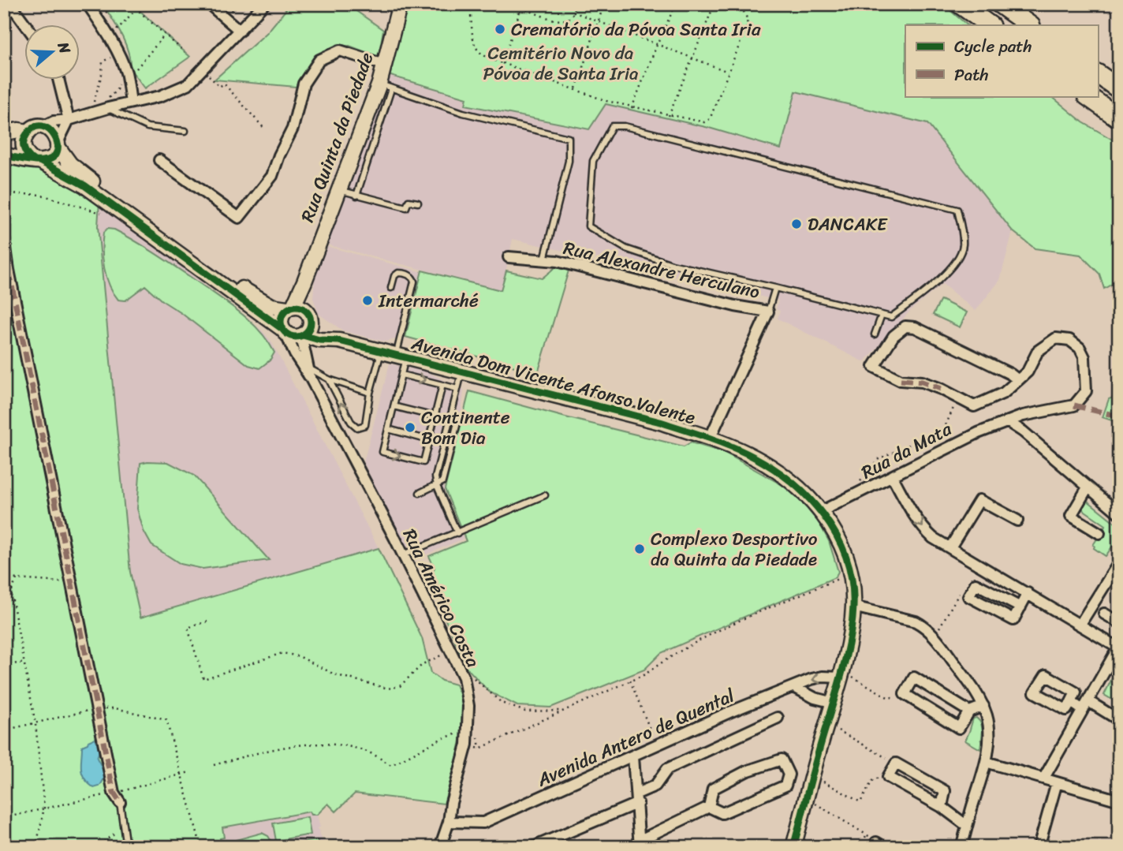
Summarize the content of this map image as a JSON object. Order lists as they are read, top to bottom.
{
  "streets": {
    "street": [
      "Rua Quinta da Piedade",
      "Rua Alexandre Herculano",
      "Avenida Dom Vicente Afonso Valente",
      "Rua da Mata",
      "Rua Américo Costa",
      "Avenida Antero de Quental"
    ]
  },
  "crossings": [
    ["Rua Quinta da Piedade", "Avenida Dom Vicente Afonso Valente"],
    ["Rua Alexandre Herculano", "Avenida Dom Vicente Afonso Valente"],
    ["Avenida Dom Vicente Afonso Valente", "Rua da Mata"],
    ["Avenida Dom Vicente Afonso Valente", "Avenida Antero de Quental"],
    ["Rua Américo Costa", "Avenida Antero de Quental"]
  ],
  "parks": ["Cemitério Novo da Póvoa de Santa Iria"],
  "places": [
    "Crematório da Póvoa Santa Iria",
    "DANCAKE",
    "Intermarché",
    "Continente Bom Dia",
    "Complexo Desportivo da Quinta da Piedade"
  ],
  "legend": ["Cycle path", "Path"],
  "north": "right"
}
